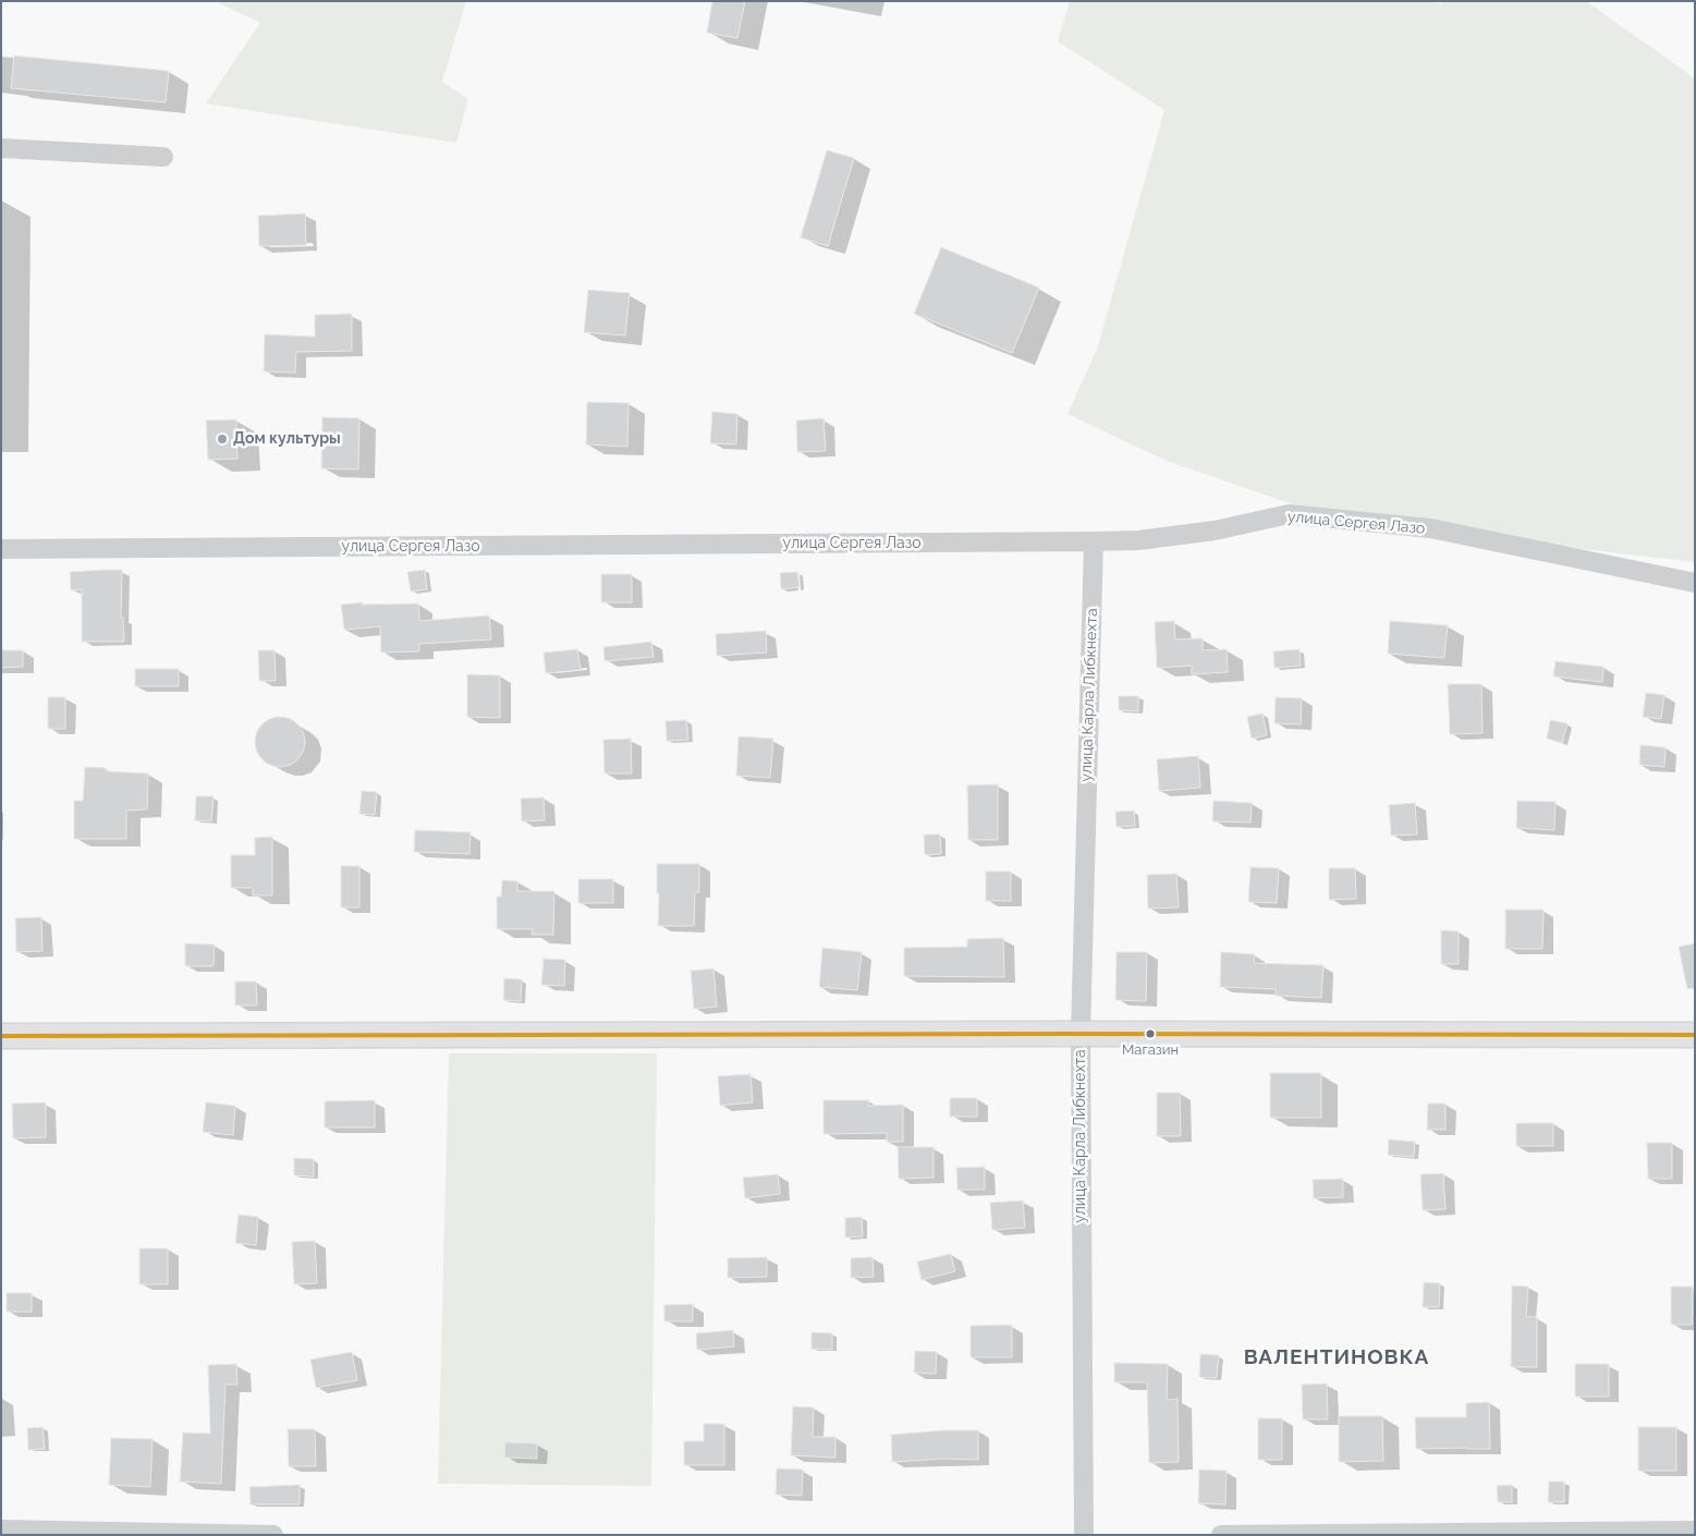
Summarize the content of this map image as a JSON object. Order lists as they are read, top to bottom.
{
  "streets": {
    "street": ["улица Сергея Лазо", "улица Карла Либкнехта"]
  },
  "crossings": [
    ["улица Сергея Лазо", "улица Карла Либкнехта"]
  ],
  "districts": ["ВАЛЕНТИНОВКА"],
  "places": ["Дом культуры", "Магазин"]
}
